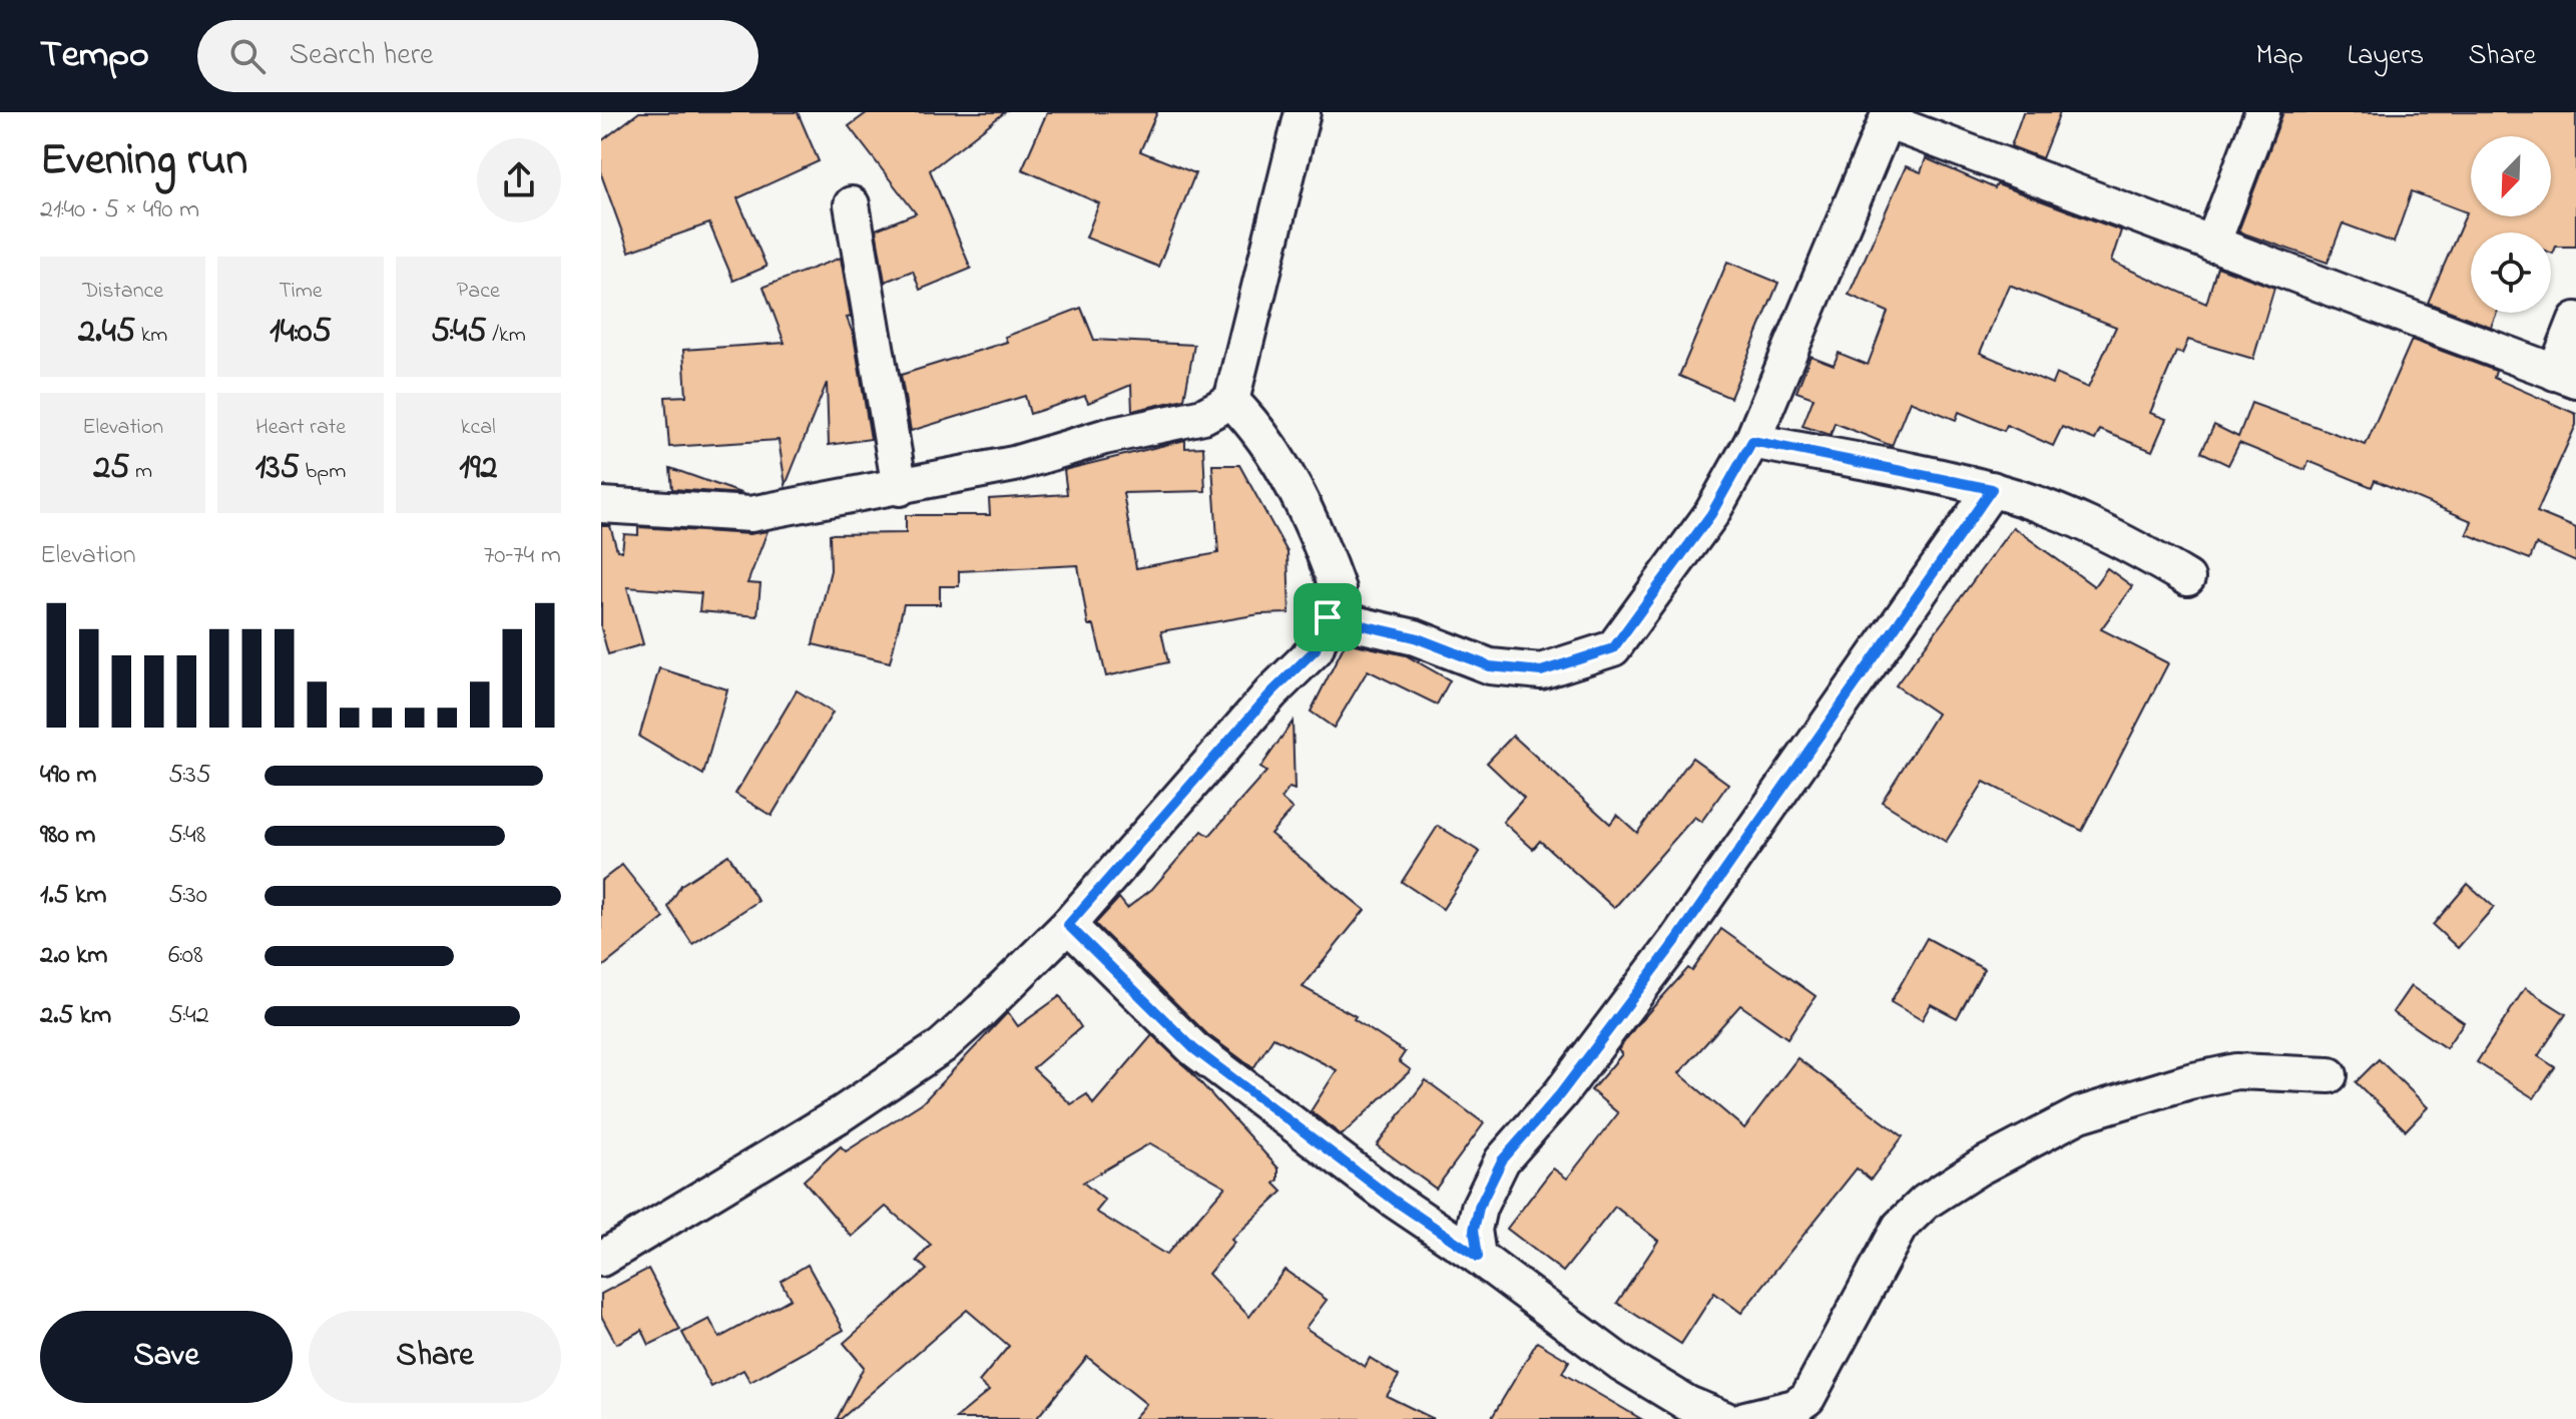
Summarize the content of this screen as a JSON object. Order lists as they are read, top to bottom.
{
  "north": "bottom left",
  "page": {
    "header": "Tempo",
    "search": "Search here",
    "nav": ["Map", "Layers", "Share"],
    "heading": ["Evening run", "21:40 · 5 × 490 m"],
    "stats": [
      ["Distance", "2.45 km"],
      ["Time", "14:05"],
      ["Pace", "5:45 /km"],
      ["Elevation", "25 m"],
      ["Heart rate", "135 bpm"],
      ["kcal", "192"]
    ],
    "chart": ["Elevation", "70–74 m"],
    "list": [
      {
        "name": "490 m",
        "note": "5:35"
      },
      {
        "name": "980 m",
        "note": "5:48"
      },
      {
        "name": "1.5 km",
        "note": "5:30"
      },
      {
        "name": "2.0 km",
        "note": "6:08"
      },
      {
        "name": "2.5 km",
        "note": "5:42"
      }
    ],
    "buttons": ["Save", "Share"]
  }
}
